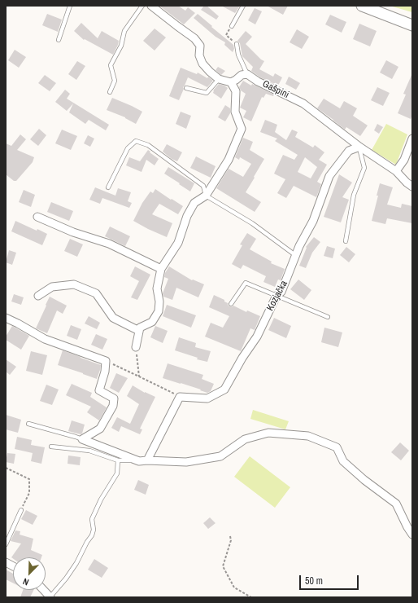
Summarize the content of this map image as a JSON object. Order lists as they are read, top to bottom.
{
  "streets": {
    "street": ["Gašpini", "Kozjačka"]
  },
  "crossings": [
    ["Gašpini", "Kozjačka"]
  ],
  "scale_bar": "50 m",
  "north": "bottom left"
}
